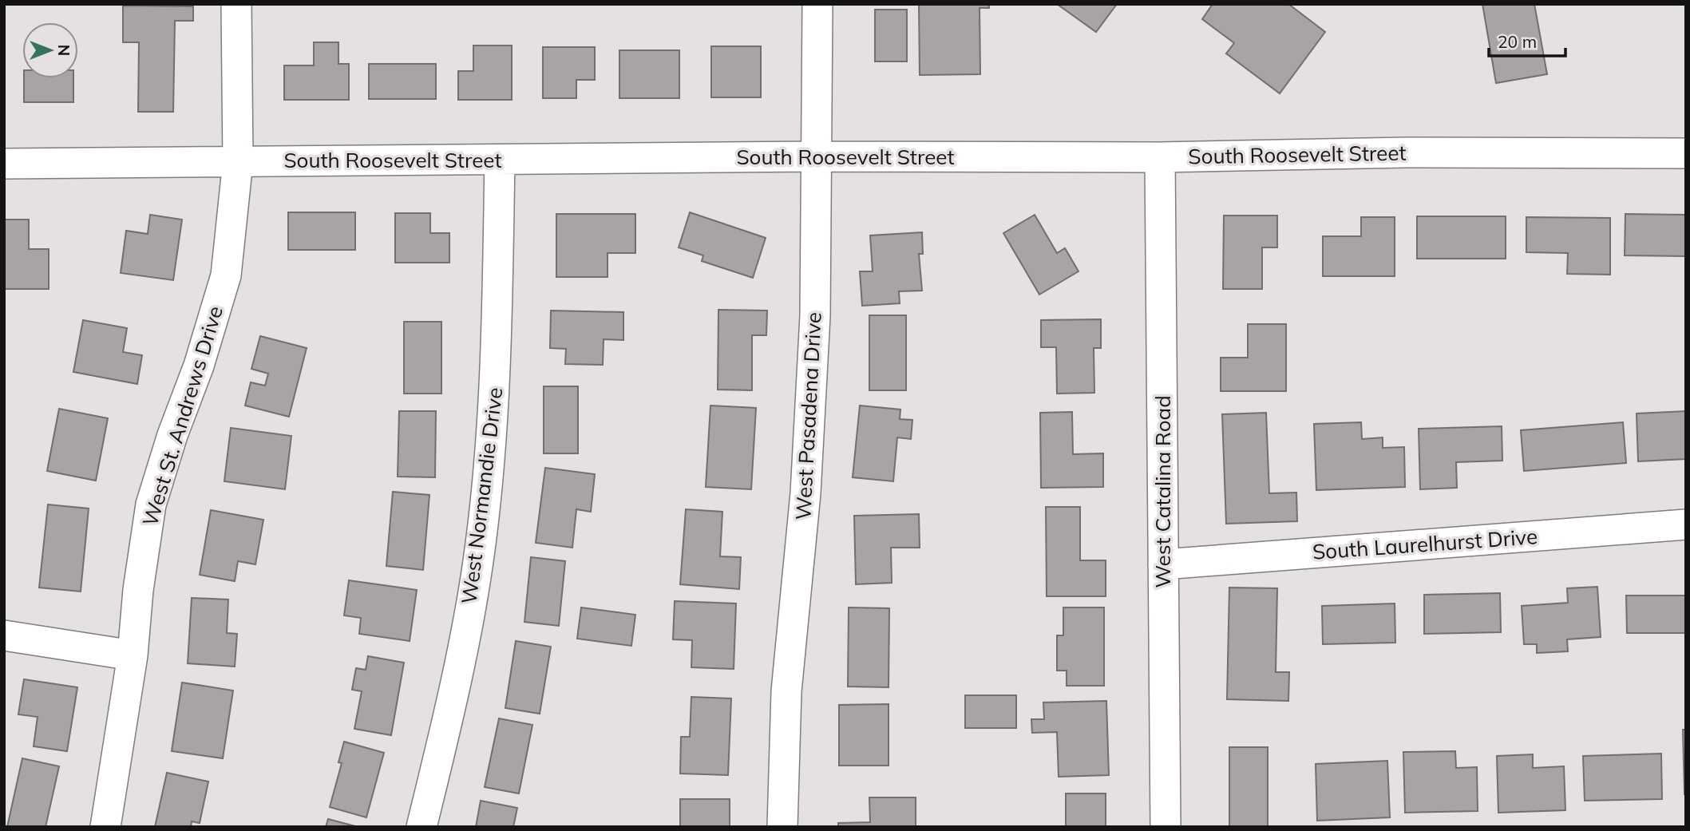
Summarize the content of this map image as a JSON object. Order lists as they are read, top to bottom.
{
  "streets": {
    "street": [
      "South Roosevelt Street",
      "West St. Andrews Drive",
      "West Pasadena Drive",
      "West Catalina Road",
      "West Normandie Drive",
      "South Laurelhurst Drive"
    ]
  },
  "crossings": [
    ["South Roosevelt Street", "West St. Andrews Drive"],
    ["South Roosevelt Street", "West Pasadena Drive"],
    ["South Roosevelt Street", "West Catalina Road"],
    ["South Roosevelt Street", "West Normandie Drive"],
    ["West Catalina Road", "South Laurelhurst Drive"]
  ],
  "scale_bar": "20 m",
  "north": "right"
}
